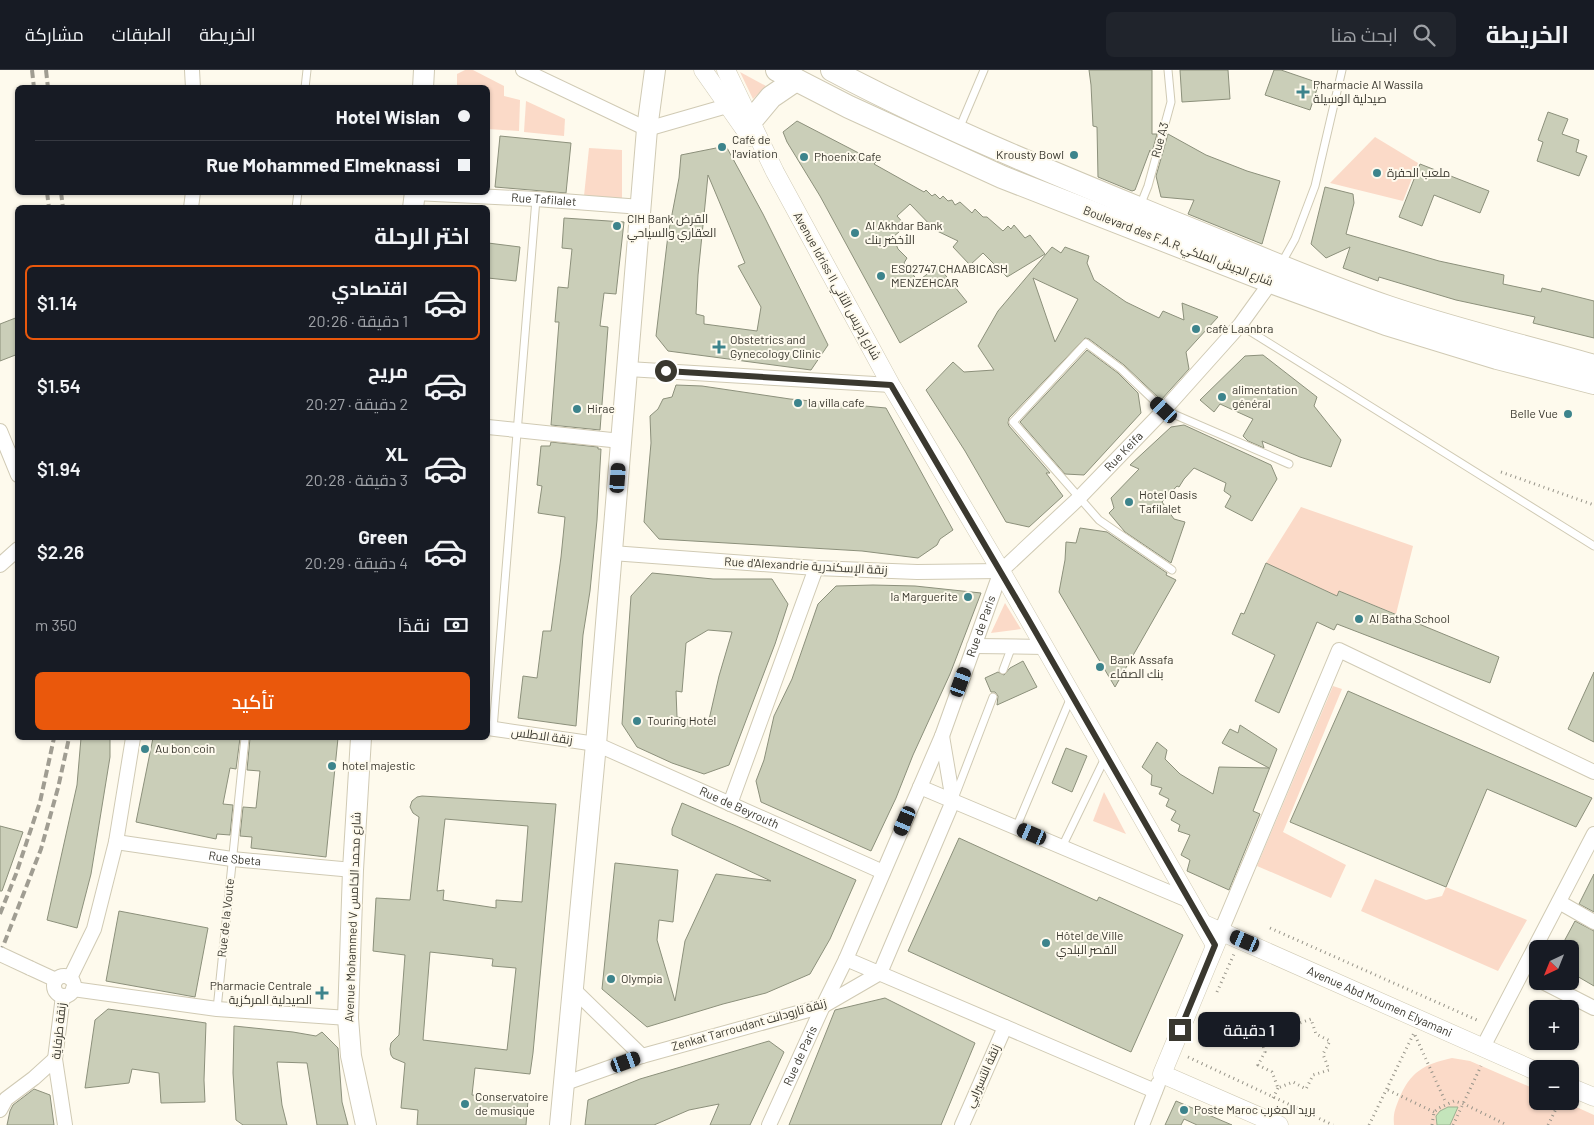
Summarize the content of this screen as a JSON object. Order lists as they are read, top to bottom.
{
  "streets": {
    "main road": ["Boulevard des F.A.R شارع الجيش الملكي", "Avenue Mohammed V شارع محمد الخامس"],
    "street": [
      "Rue Tafilalet",
      "Avenue Idriss II شارع إدريس الثاني",
      "Rue Keifa",
      "Rue d'Alexandrie زنقة الإسكندرية",
      "Rue de Paris",
      "زنقة الاطلس",
      "Rue de Beyrouth",
      "Rue Sbeta",
      "Avenue Abd Moumen Elyamani",
      "Zenkat Tarroudant زنقة تارودانت",
      "زنقة طرفاية",
      "زنقة انتسيرابي"
    ],
    "lane": ["Rue A3", "Rue de la Voute"]
  },
  "crossings": [
    ["Rue A3", "Boulevard des F.A.R شارع الجيش الملكي"],
    ["Avenue Idriss II شارع إدريس الثاني", "Rue Keifa"],
    ["Avenue Idriss II شارع إدريس الثاني", "Rue d'Alexandrie زنقة الإسكندرية"],
    ["Avenue Idriss II شارع إدريس الثاني", "Rue de Paris"],
    ["Avenue Idriss II شارع إدريس الثاني", "Avenue Abd Moumen Elyamani"],
    ["Rue Keifa", "Rue d'Alexandrie زنقة الإسكندرية"],
    ["Rue Keifa", "Rue de Paris"],
    ["Rue d'Alexandrie زنقة الإسكندرية", "Rue de Paris"],
    ["Rue de Paris", "Rue de Beyrouth"],
    ["Rue de Paris", "Zenkat Tarroudant زنقة تارودانت"],
    ["زنقة الاطلس", "Rue de Beyrouth"],
    ["Rue Sbeta", "Avenue Mohammed V شارع محمد الخامس"],
    ["Rue Sbeta", "Rue de la Voute"],
    ["Rue Sbeta", "زنقة طرفاية"]
  ],
  "places": {
    "health": ["Pharmacie Al Wassila صيدلية الوسيلة", "Obstetrics and Gynecology Clinic", "Pharmacie Centrale الصيدلية المركزية"],
    "other": [
      "Café de l'aviation",
      "Krousty Bowl",
      "Phoenix Cafe",
      "ملعب الحفرة",
      "CIH Bank القرض العقاري والسياحي",
      "Al Akhdar Bank الأخضر بنك",
      "ES02747 CHAABICASH MENZEHCAR",
      "cafè Laanbra",
      "alimentation général",
      "la villa cafe",
      "Hirae",
      "Belle Vue",
      "Hotel Oasis Tafilalet",
      "la Marguerite",
      "Al Batha School",
      "Bank Assafa بنك الصفاء",
      "Touring Hotel",
      "Au bon coin",
      "hotel majestic",
      "Hôtel de Ville القصر البلدي",
      "Olympia",
      "Conservatoire de musique",
      "Poste Maroc بريد المغرب"
    ]
  },
  "north": "bottom left",
  "page": {
    "header": "الخريطة",
    "search": "ابحث هنا",
    "nav": ["الخريطة", "الطبقات", "مشاركة"],
    "banner": ["Hotel Wislan", "Rue Mohammed Elmeknassi"],
    "heading": "اختر الرحلة",
    "list": [
      {
        "name": "اقتصادي",
        "note": "1 دقيقة · 20:26",
        "value": "$1.14"
      },
      {
        "name": "مريح",
        "note": "2 دقيقة · 20:27",
        "value": "$1.54"
      },
      {
        "name": "XL",
        "note": "3 دقيقة · 20:28",
        "value": "$1.94"
      },
      {
        "name": "Green",
        "note": "4 دقيقة · 20:29",
        "value": "$2.26"
      }
    ],
    "pay": ["نقدًا", "350 m"],
    "buttons": "تأكيد",
    "map_buttons": ["+", "−"],
    "bubble": "1 دقيقة"
  }
}
